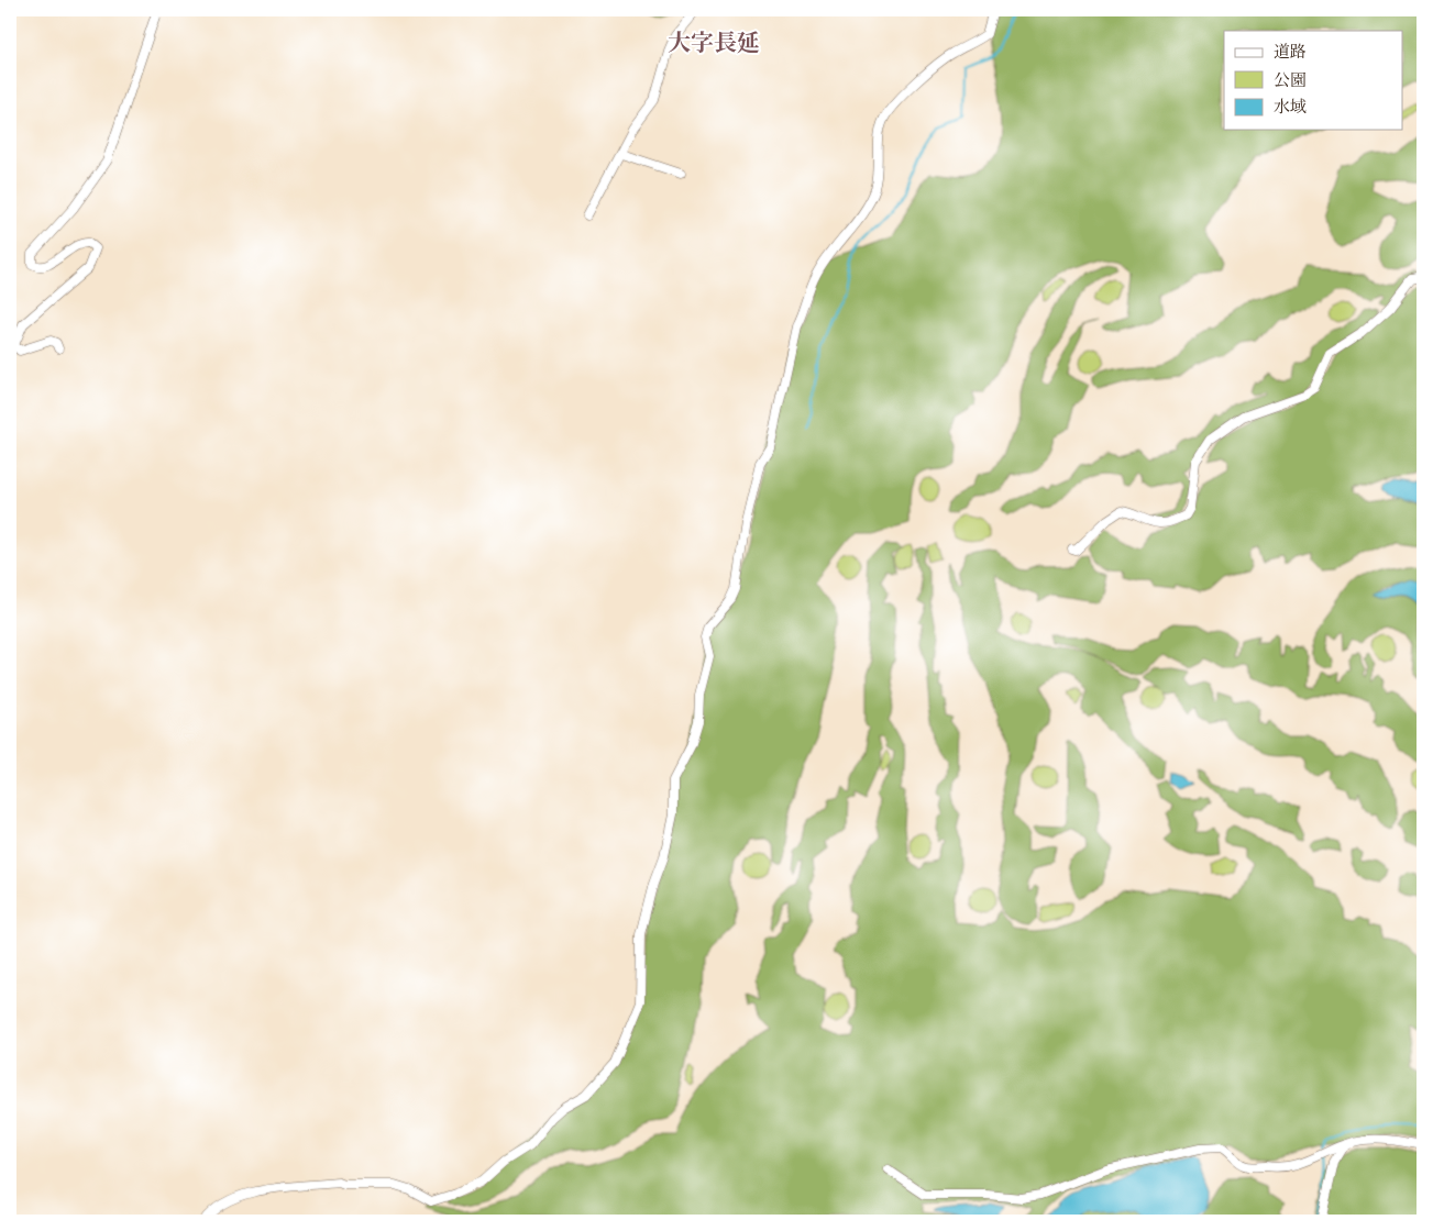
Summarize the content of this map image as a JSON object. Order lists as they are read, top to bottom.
{
  "districts": ["大字長延"],
  "legend": ["道路", "公園", "水域"]
}
